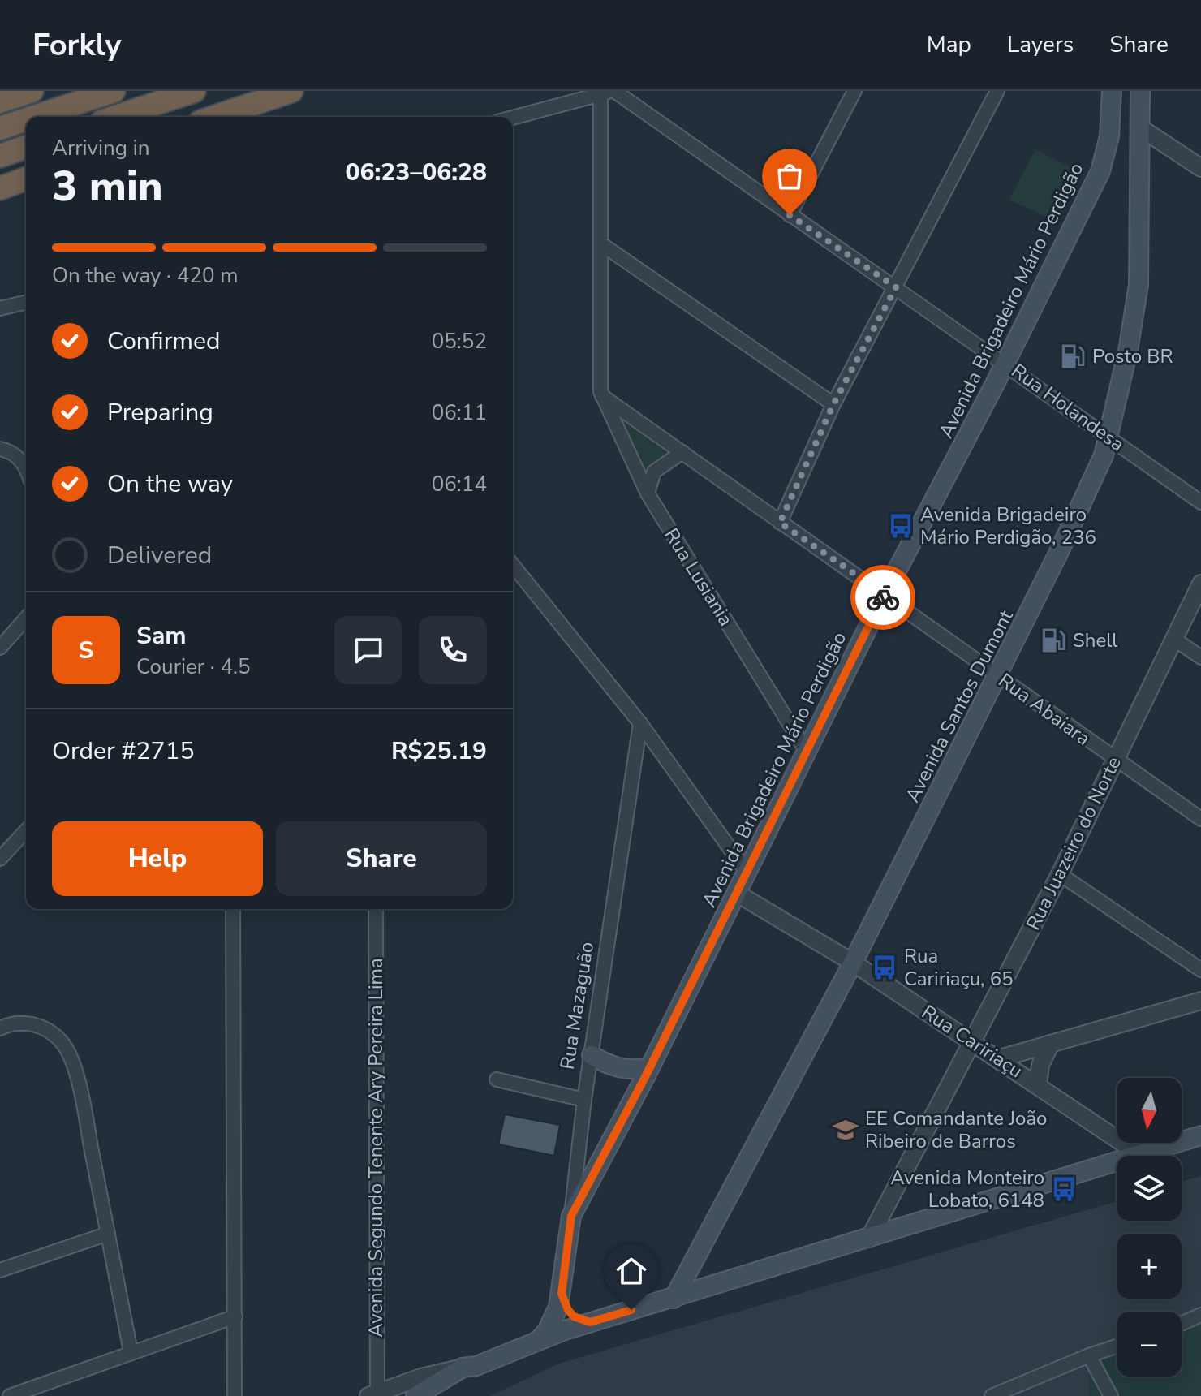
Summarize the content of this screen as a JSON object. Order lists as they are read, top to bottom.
{
  "streets": {
    "main road": ["Avenida Brigadeiro Mário Perdigão", "Avenida Santos Dumont", "Rua Mazaguão"],
    "street": [
      "Rua Holandesa",
      "Rua Lusiania",
      "Rua Abaiara",
      "Rua Juazeiro do Norte",
      "Rua Caririaçu",
      "Avenida Segundo Tenente Ary Pereira Lima"
    ]
  },
  "crossings": [
    ["Avenida Brigadeiro Mário Perdigão", "Rua Holandesa"],
    ["Avenida Brigadeiro Mário Perdigão", "Rua Lusiania"],
    ["Avenida Brigadeiro Mário Perdigão", "Rua Abaiara"],
    ["Avenida Brigadeiro Mário Perdigão", "Rua Mazaguão"],
    ["Avenida Brigadeiro Mário Perdigão", "Rua Caririaçu"],
    ["Rua Holandesa", "Rua Lusiania"],
    ["Rua Holandesa", "Avenida Santos Dumont"],
    ["Rua Lusiania", "Rua Abaiara"],
    ["Avenida Santos Dumont", "Rua Abaiara"],
    ["Avenida Santos Dumont", "Rua Caririaçu"],
    ["Rua Abaiara", "Rua Juazeiro do Norte"],
    ["Rua Juazeiro do Norte", "Rua Caririaçu"]
  ],
  "places": {
    "fuel station": ["Posto BR", "Shell"],
    "bus stop": ["Avenida Brigadeiro Mário Perdigão, 236", "Rua Caririaçu, 65", "Avenida Monteiro Lobato, 6148"],
    "school or university": ["EE Comandante João Ribeiro de Barros"]
  },
  "north": "bottom",
  "page": {
    "header": "Forkly",
    "nav": ["Map", "Layers", "Share"],
    "heading": ["3 min", "Arriving in", "06:23–06:28"],
    "panel": [
      "Sam",
      "Courier · 4.5",
      "Order #2715",
      "R$25.19"
    ],
    "bar": "On the way · 420 m",
    "list": [
      ["Confirmed", "05:52"],
      ["Preparing", "06:11"],
      ["On the way", "06:14"],
      "Delivered"
    ],
    "round": "S",
    "buttons": ["Help", "Share"],
    "map_buttons": ["+", "−"]
  }
}
